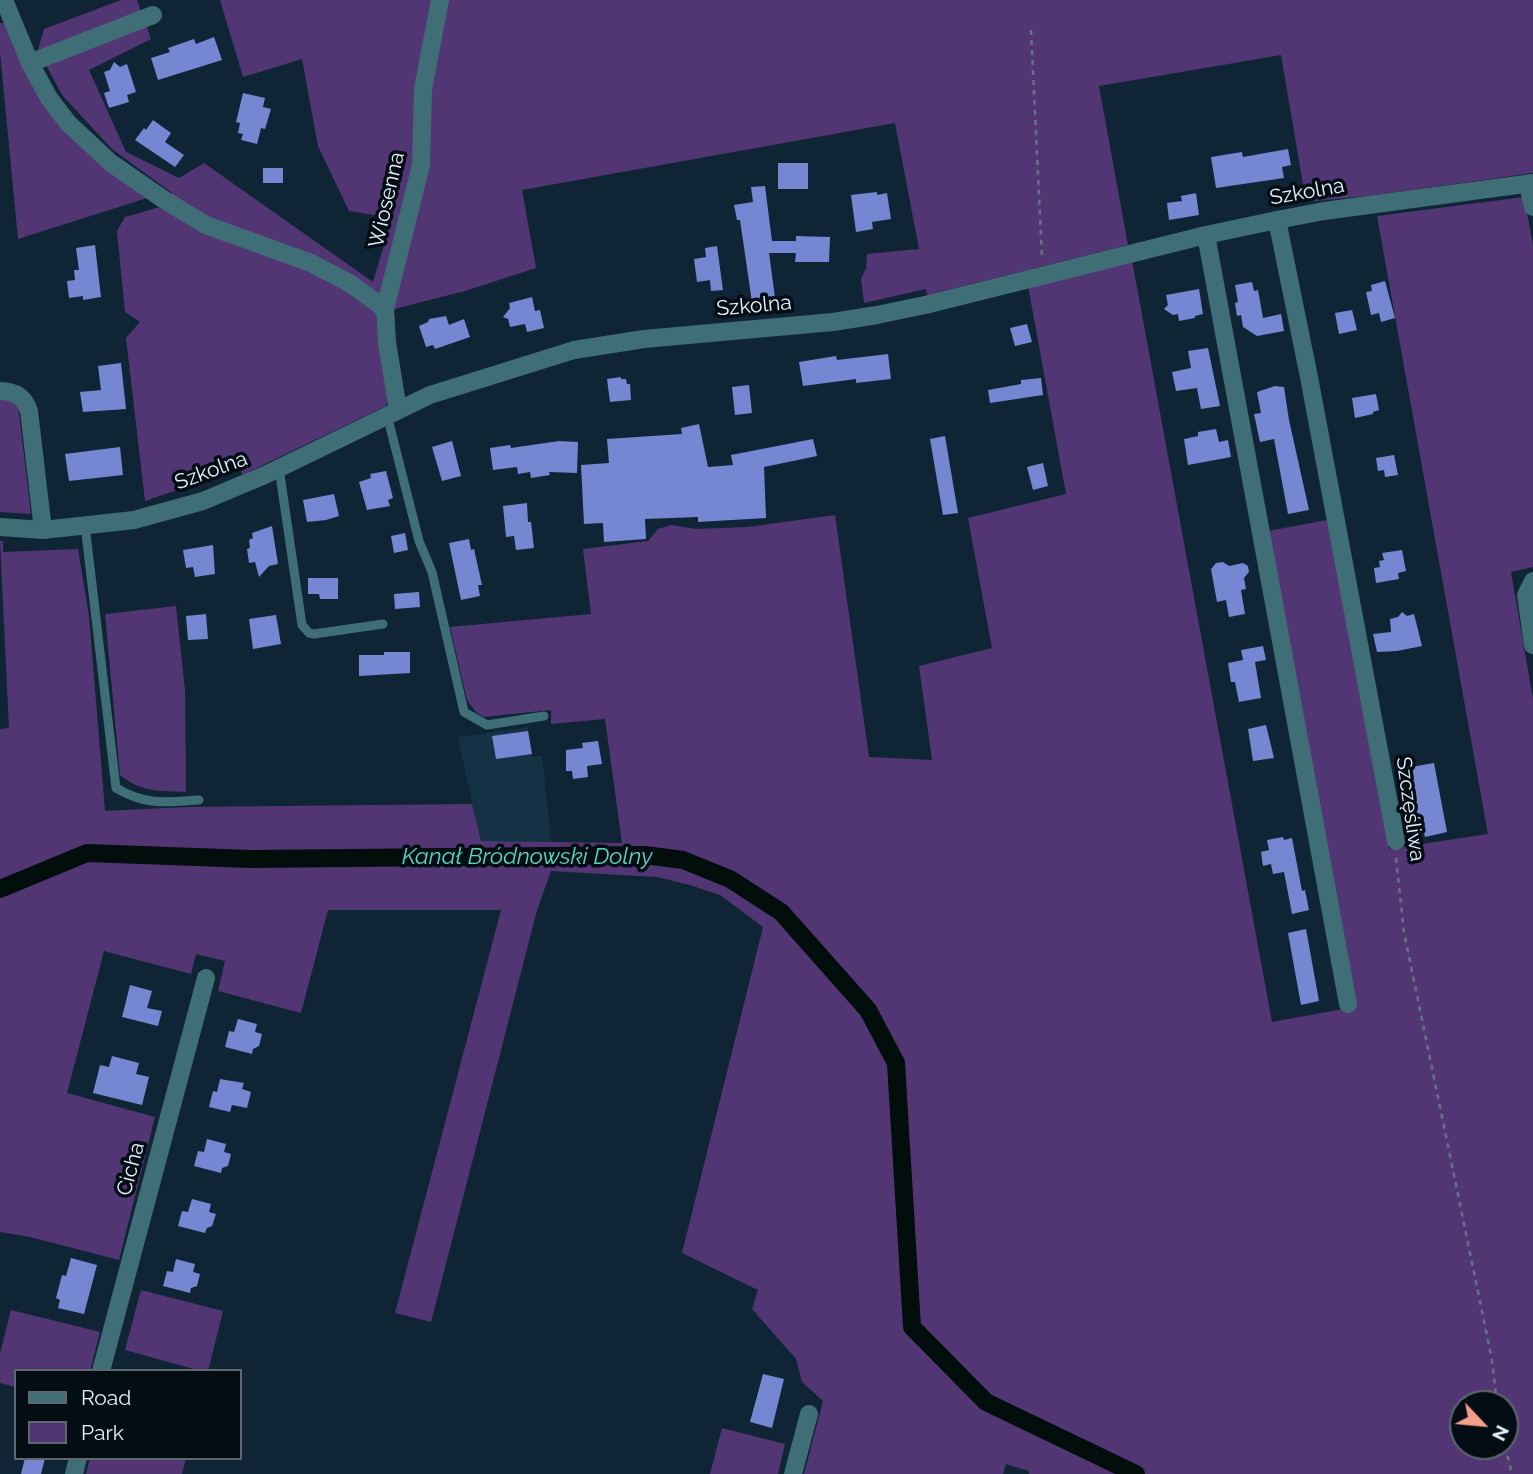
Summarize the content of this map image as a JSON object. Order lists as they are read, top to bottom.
{
  "streets": {
    "street": [
      "Szkolna",
      "Wiosenna",
      "Szczęśliwa",
      "Cicha"
    ]
  },
  "crossings": [
    ["Szkolna", "Wiosenna"],
    ["Szkolna", "Szczęśliwa"]
  ],
  "water": ["Kanał Bródnowski Dolny"],
  "legend": ["Road", "Park"],
  "north": "bottom right"
}
